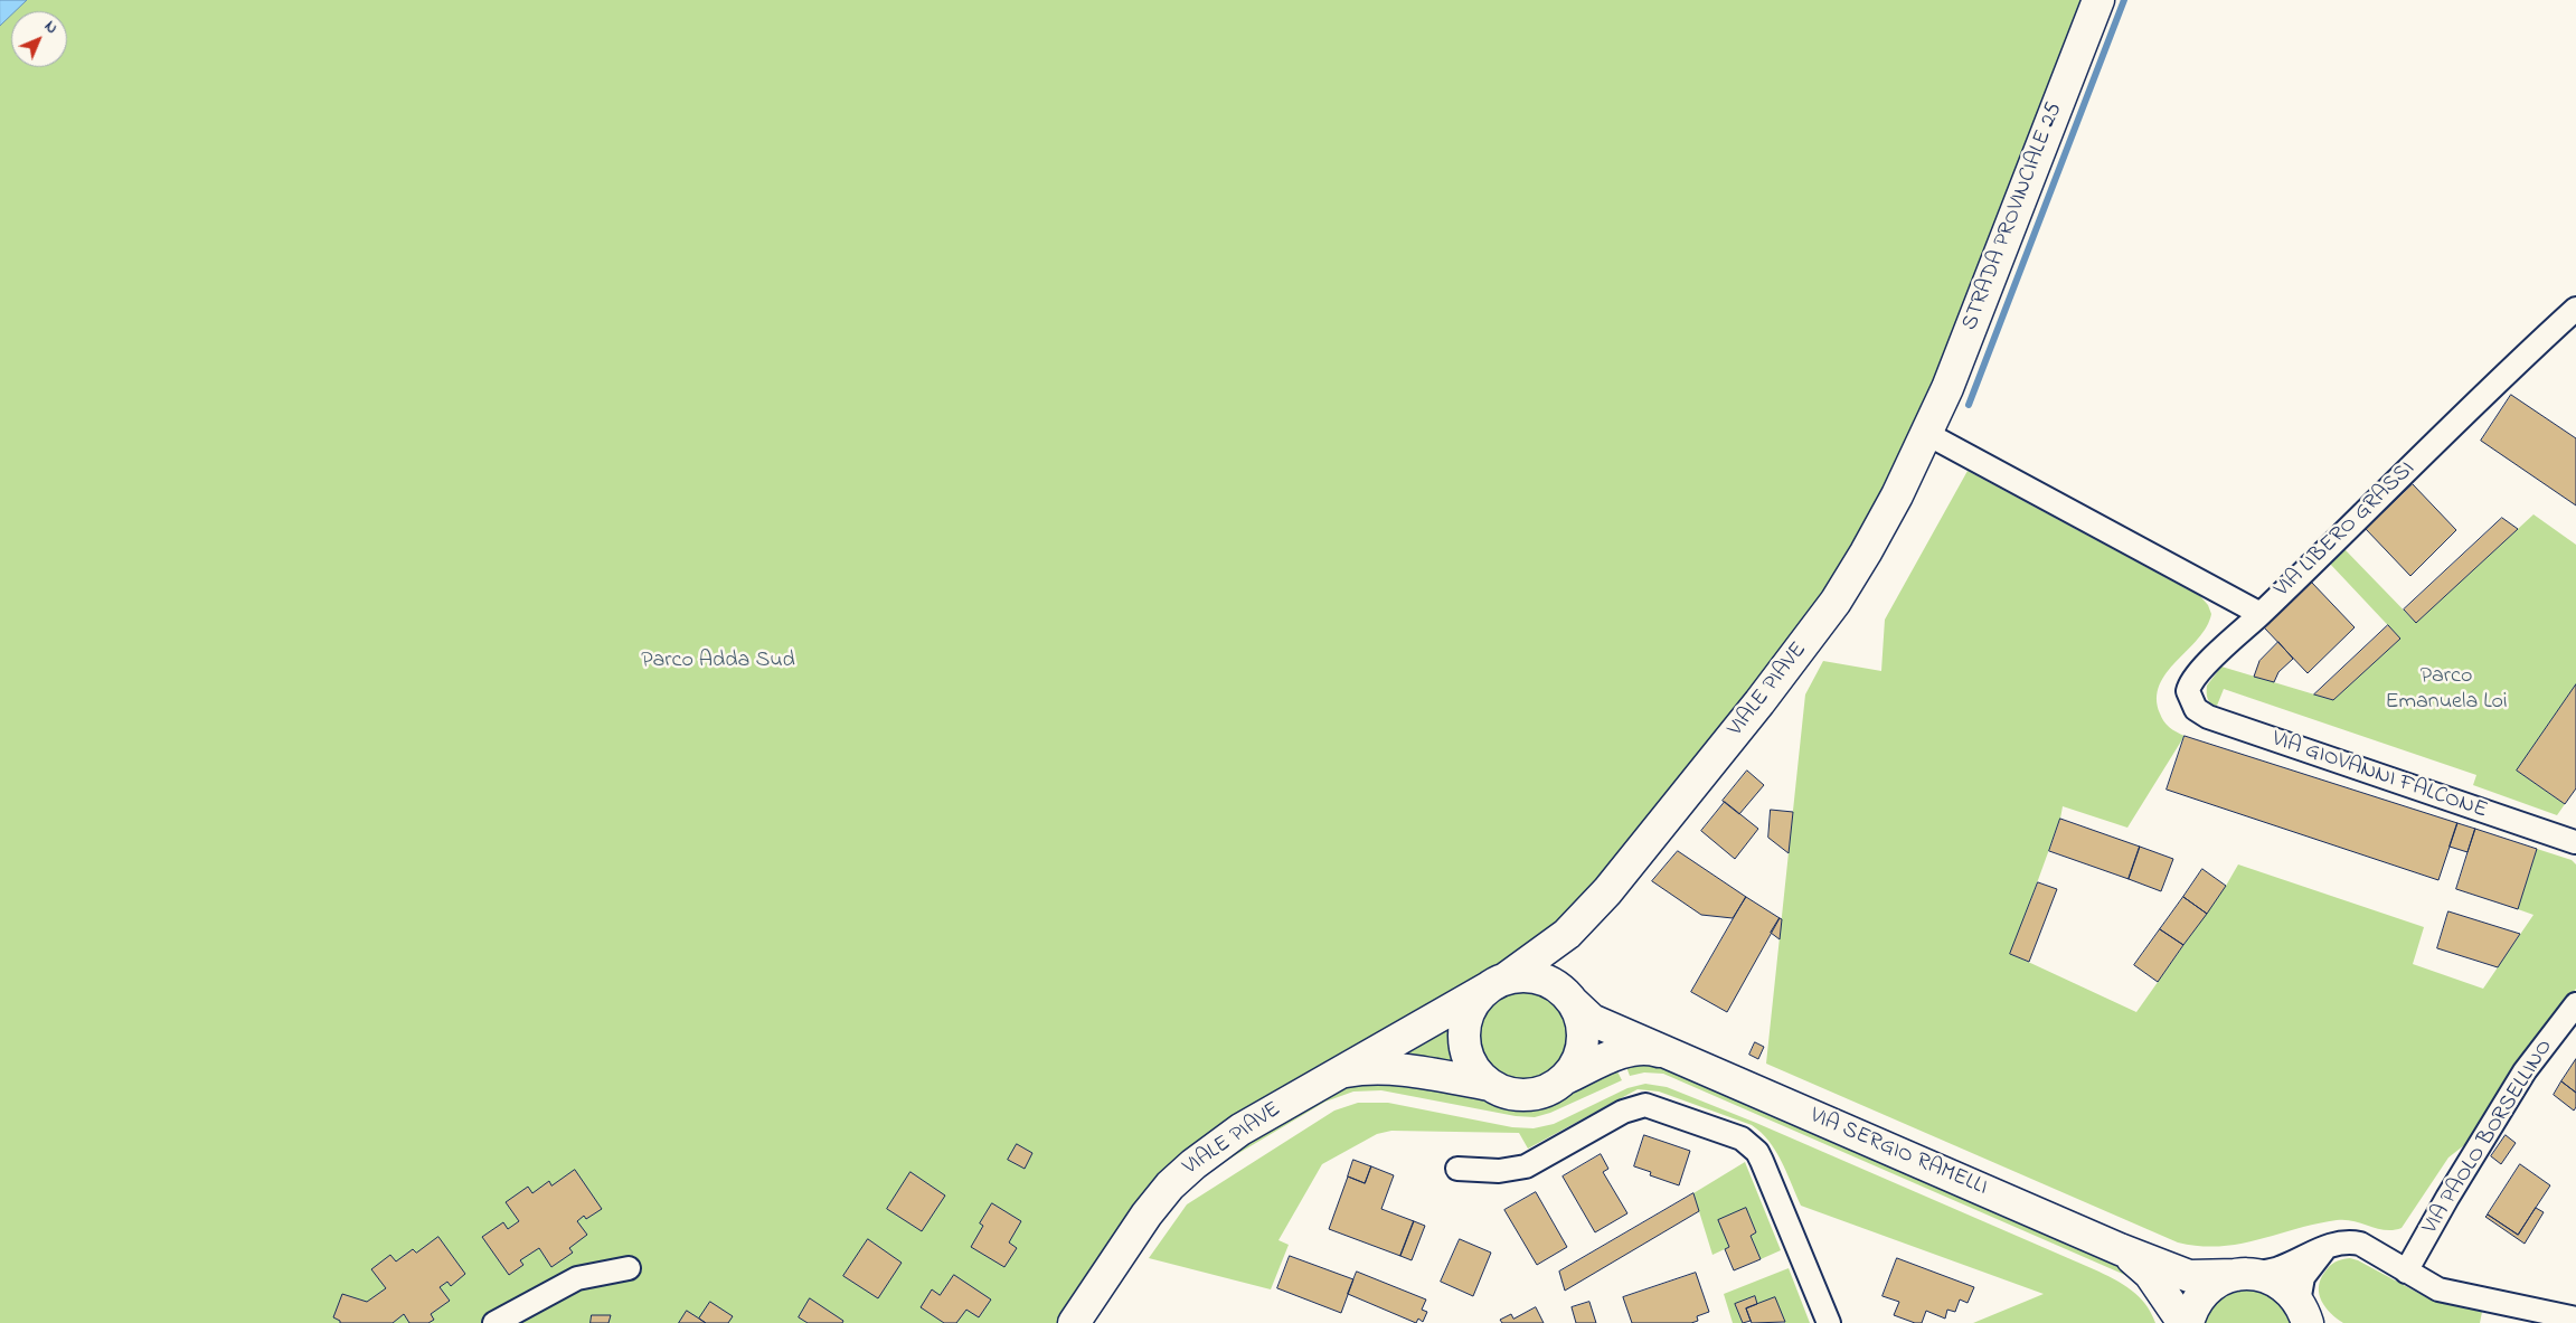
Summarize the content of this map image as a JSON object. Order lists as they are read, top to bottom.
{
  "streets": {
    "street": [
      "STRADA PROVINCIALE 25",
      "VIA LIBERO GRASSI",
      "VIALE PIAVE",
      "VIA GIOVANNI FALCONE",
      "VIA PAOLO BORSELLINO",
      "VIA SERGIO RAMELLI"
    ]
  },
  "crossings": [
    ["STRADA PROVINCIALE 25", "VIALE PIAVE"],
    ["VIA LIBERO GRASSI", "VIA GIOVANNI FALCONE"],
    ["VIALE PIAVE", "VIA SERGIO RAMELLI"]
  ],
  "parks": ["Parco Adda Sud", "Parco Emanuela Loi"],
  "north": "top right"
}
